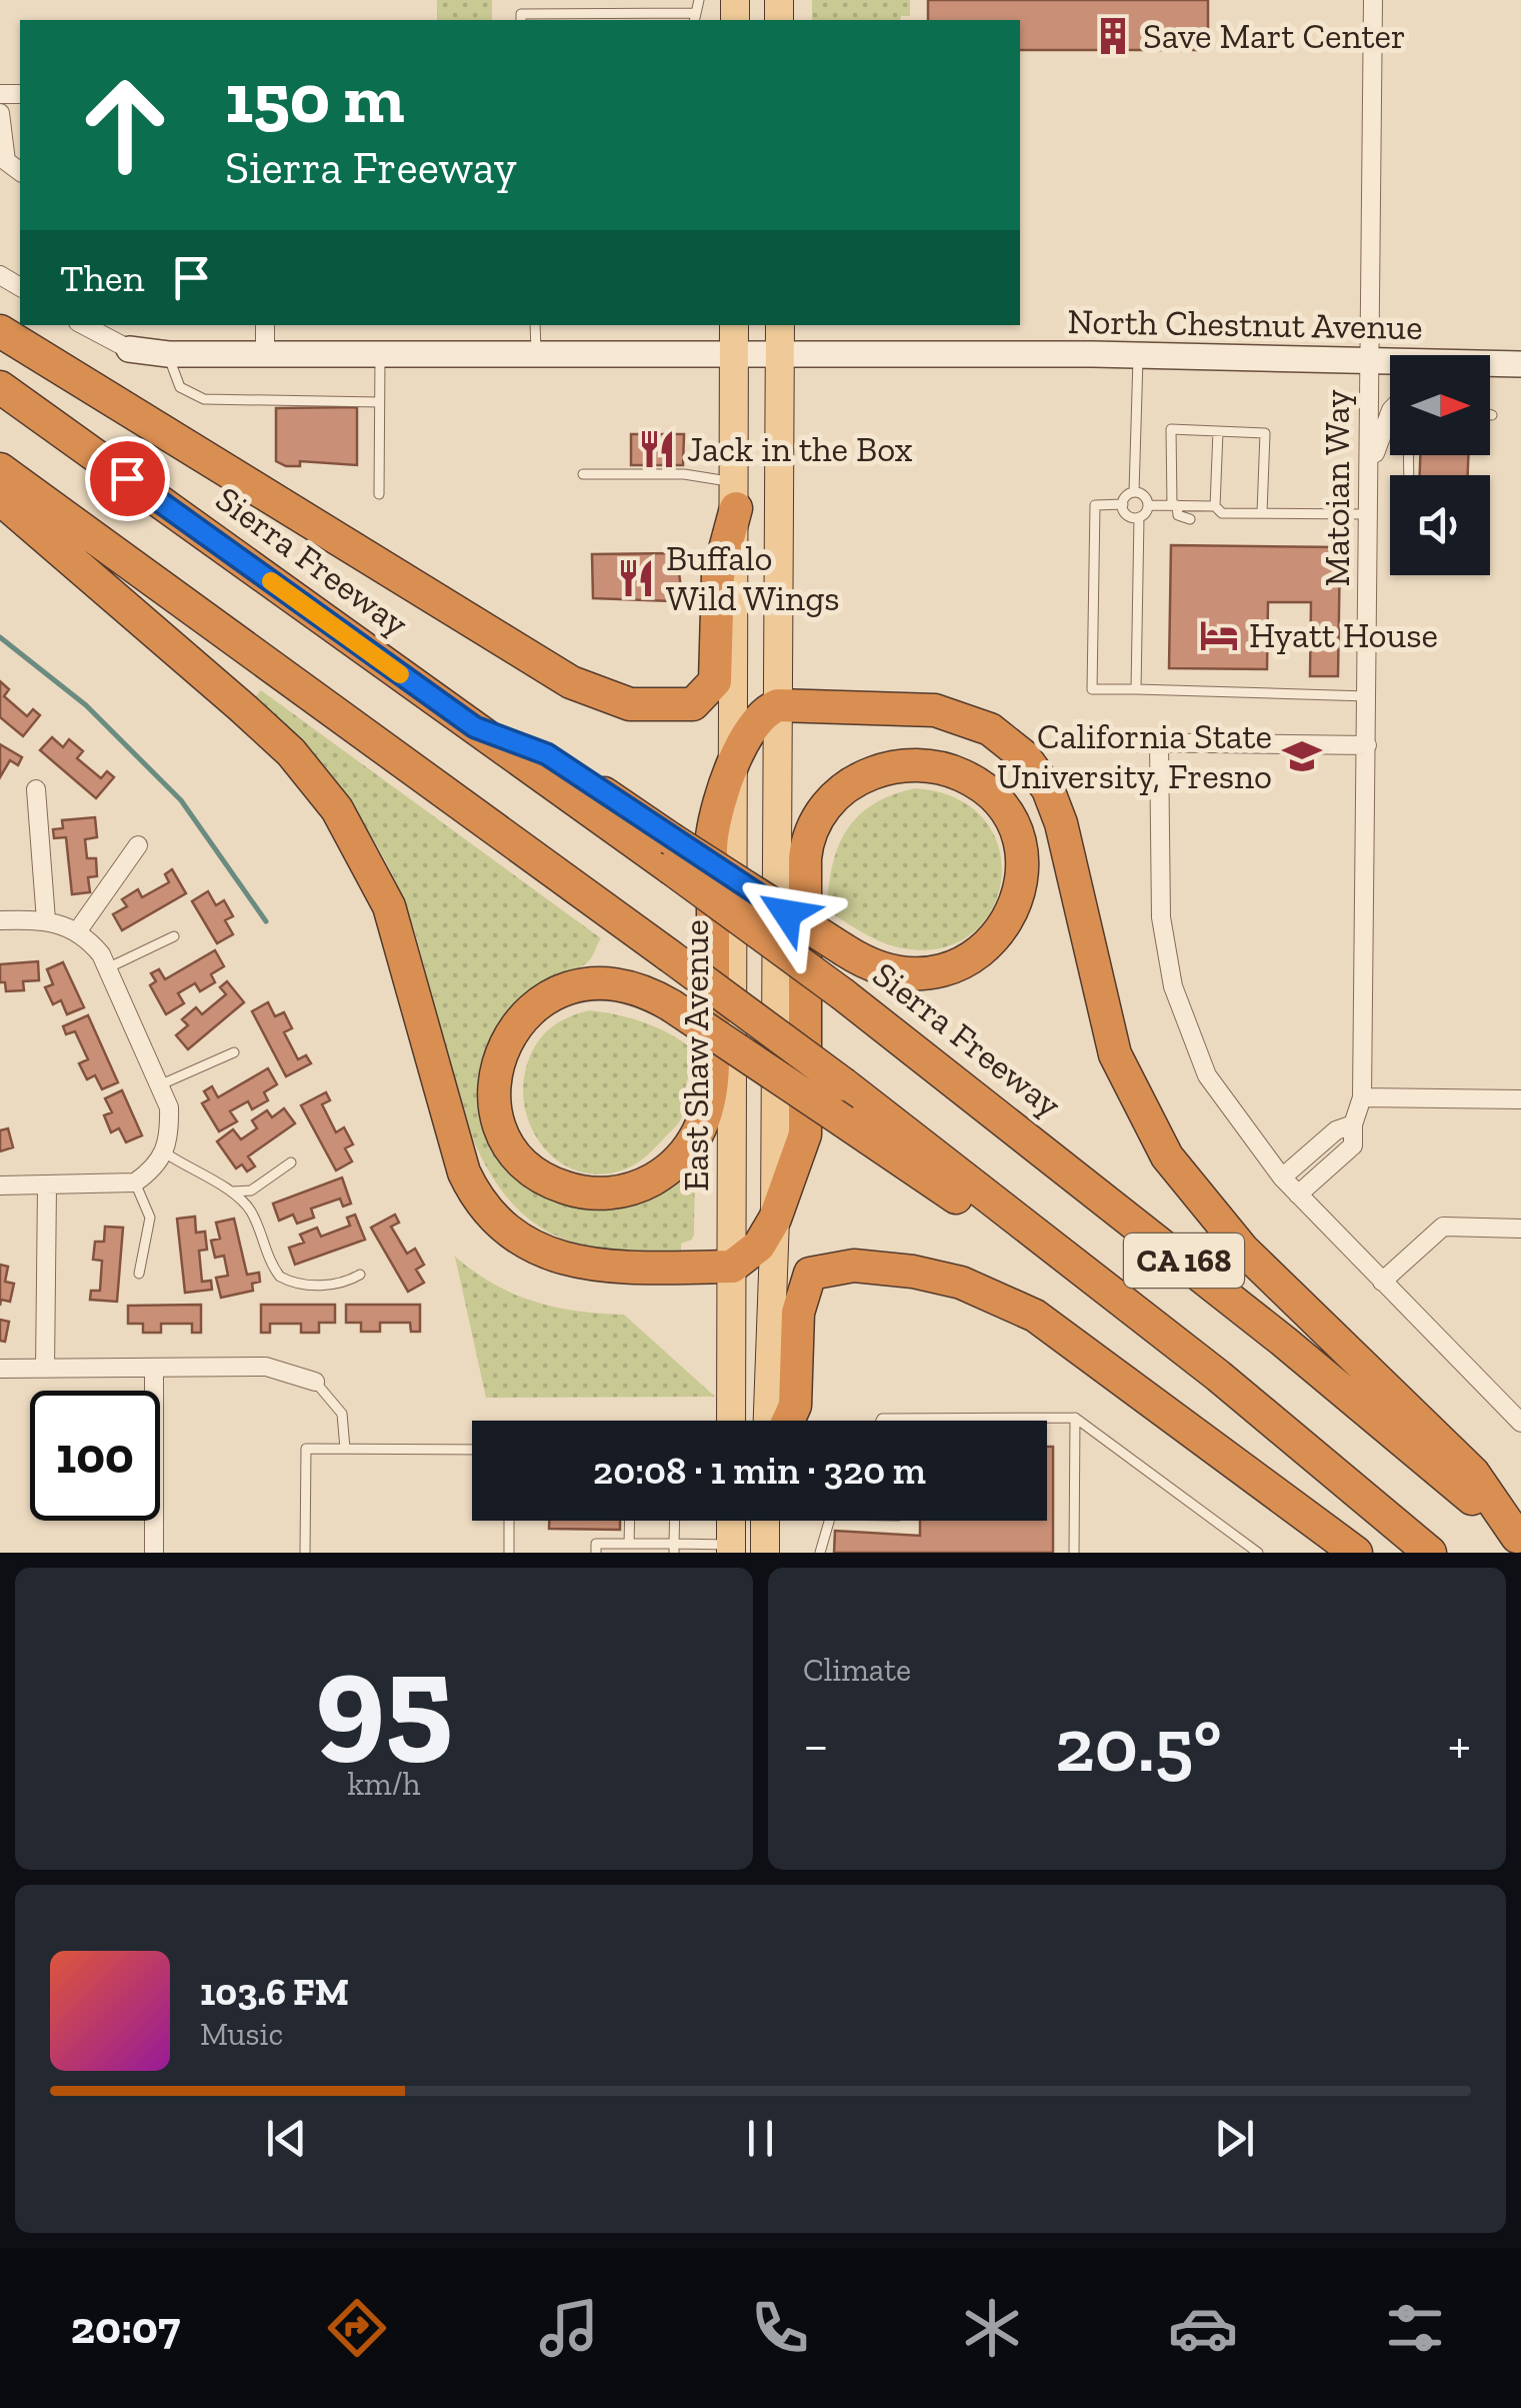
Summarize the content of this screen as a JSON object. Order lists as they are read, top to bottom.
{
  "streets": {
    "highway": ["Sierra Freeway", "CA 168"],
    "main road": ["East Shaw Avenue"],
    "street": ["North Chestnut Avenue", "Matoian Way"]
  },
  "crossings": [
    ["North Chestnut Avenue", "Matoian Way"],
    ["North Chestnut Avenue", "East Shaw Avenue"]
  ],
  "places": {
    "building": ["Save Mart Center"],
    "restaurant": ["Jack in the Box", "Buffalo Wild Wings"],
    "hotel": ["Hyatt House"],
    "school or university": ["California State University, Fresno"]
  },
  "north": "right",
  "page": {
    "turn": ["150 m", "Sierra Freeway"],
    "then": "Then",
    "limit": "100",
    "trip": "20:08 · 1 min · 320 m",
    "tile": [
      ["95", "km/h"],
      "Climate"
    ],
    "heat": ["−", "20.5°", "+"],
    "song": ["103.6 FM", "Music"],
    "tabs": "20:07"
  }
}
